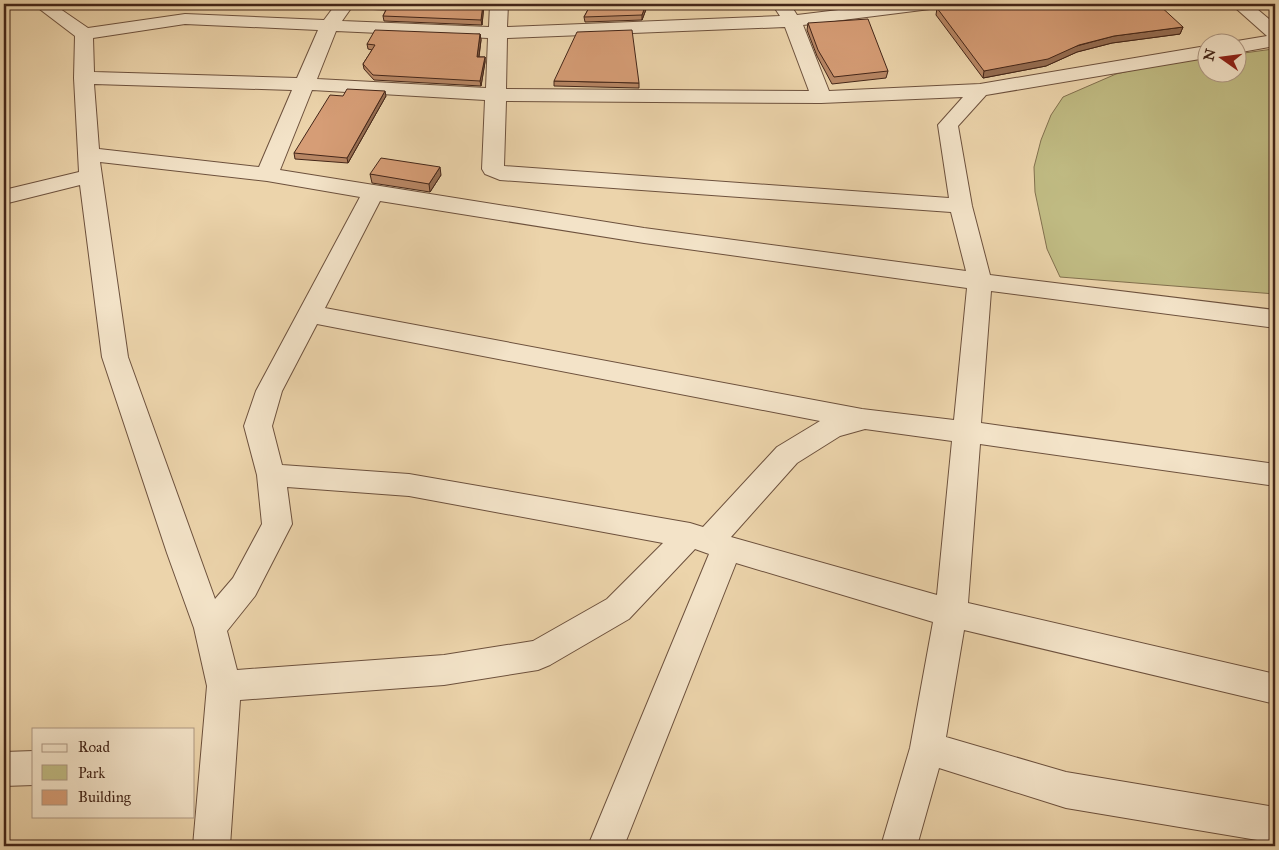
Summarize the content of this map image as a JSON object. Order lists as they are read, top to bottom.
{
  "legend": ["Road", "Park", "Building"],
  "north": "left"
}
